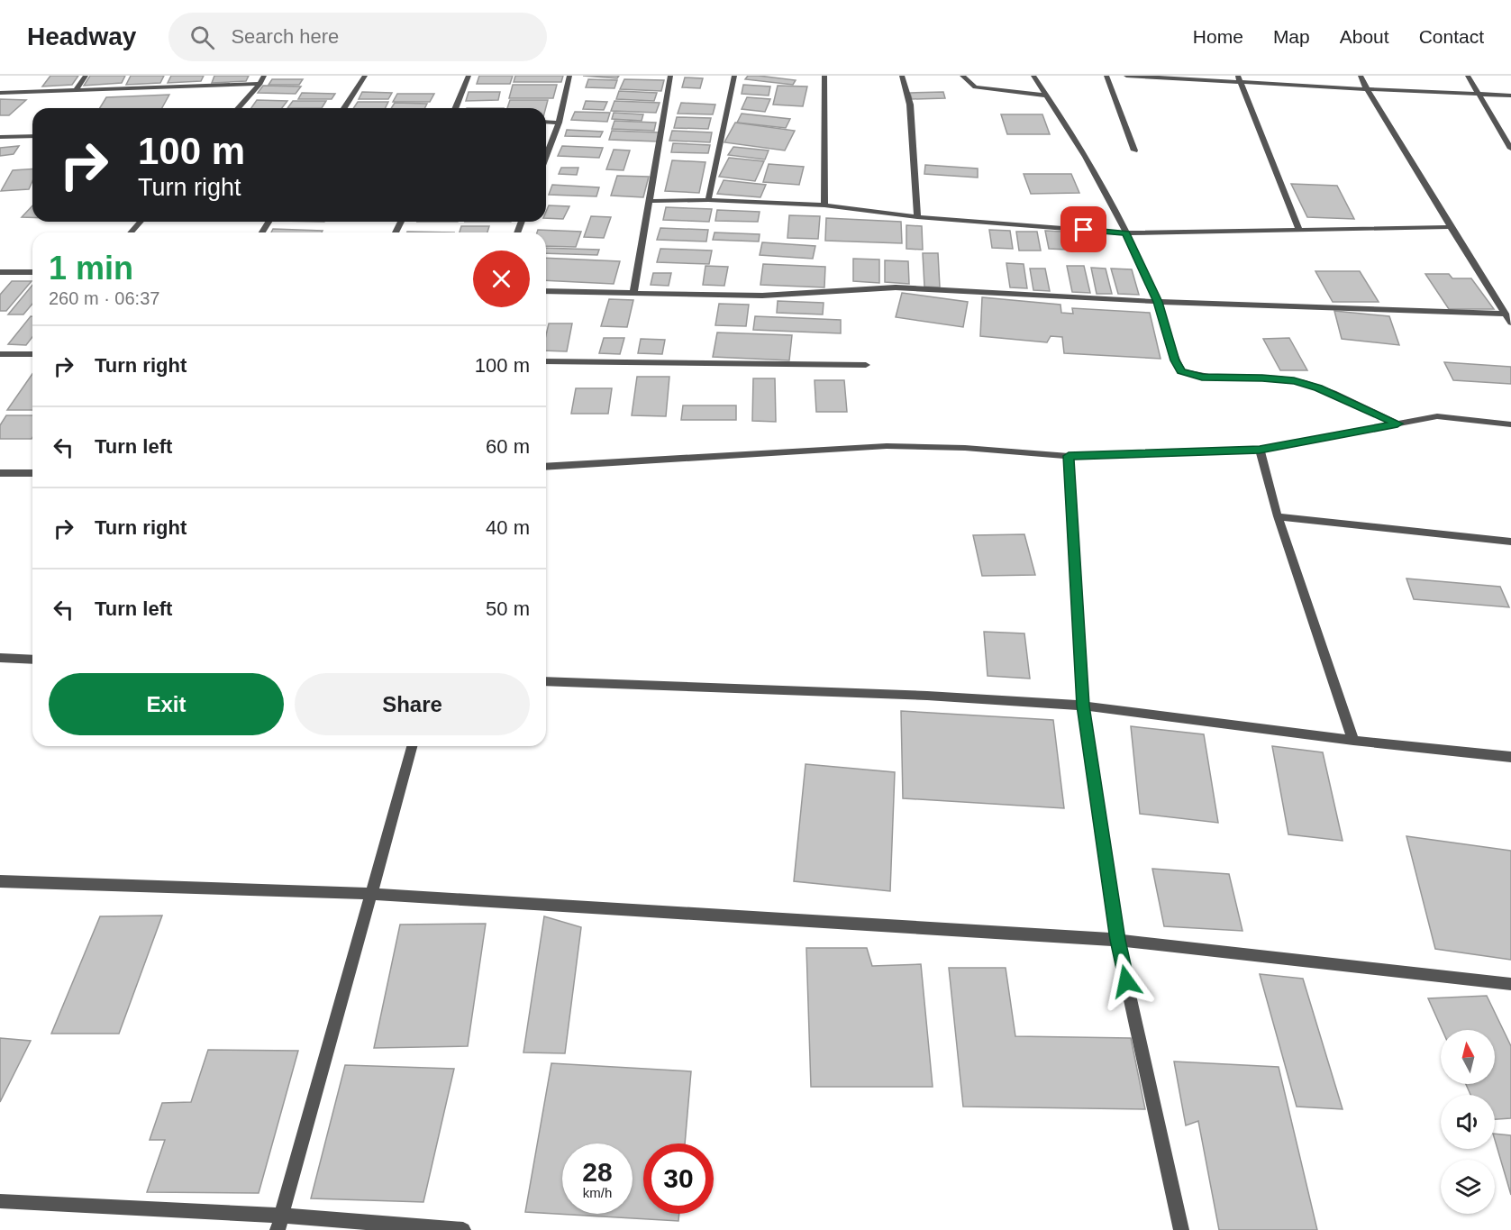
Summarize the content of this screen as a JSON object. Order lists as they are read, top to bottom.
{
  "north": "top",
  "page": {
    "header": "Headway",
    "search": "Search here",
    "nav": [
      "Home",
      "Map",
      "About",
      "Contact"
    ],
    "turn": ["100 m", "Turn right"],
    "heading": ["1 min", "260 m · 06:37"],
    "list": [
      {
        "name": "Turn right",
        "value": "100 m"
      },
      {
        "name": "Turn left",
        "value": "60 m"
      },
      {
        "name": "Turn right",
        "value": "40 m"
      },
      {
        "name": "Turn left",
        "value": "50 m"
      }
    ],
    "buttons": ["Exit", "Share"],
    "speed": "28 km/h",
    "limit": "30"
  }
}
